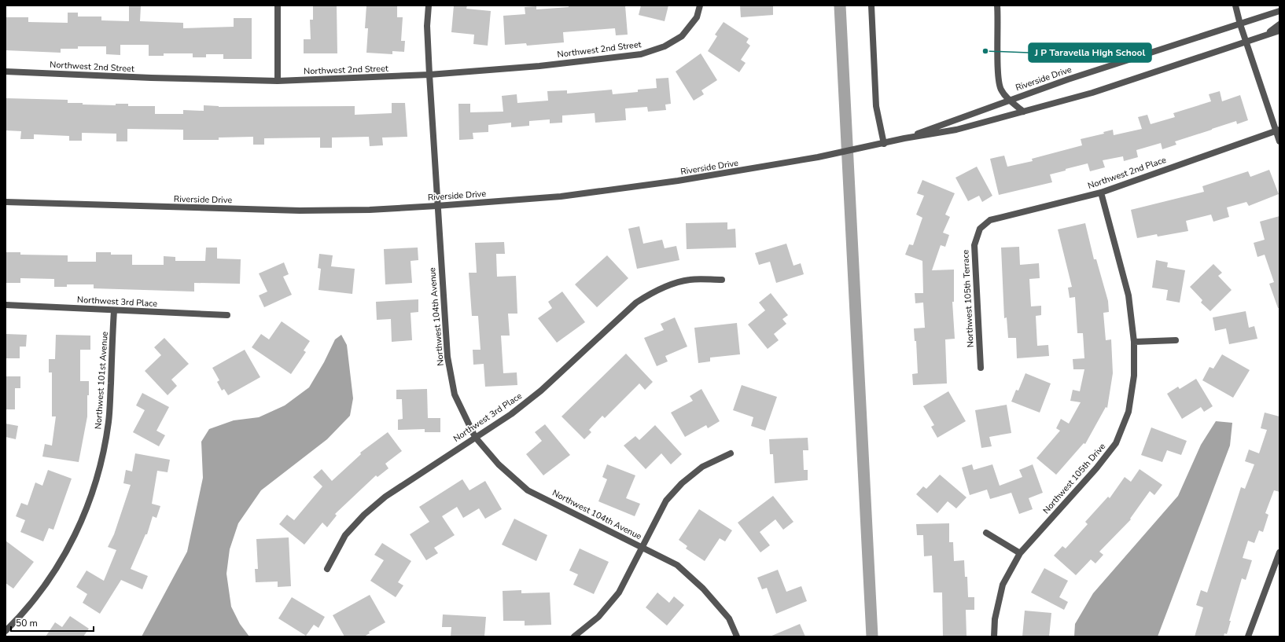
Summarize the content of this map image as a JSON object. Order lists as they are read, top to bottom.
{
  "streets": {
    "street": [
      "Northwest 2nd Street",
      "Riverside Drive",
      "Northwest 2nd Place",
      "Northwest 105th Terrace",
      "Northwest 3rd Place",
      "Northwest 104th Avenue",
      "Northwest 101st Avenue",
      "Northwest 105th Drive"
    ]
  },
  "crossings": [
    ["Northwest 2nd Street", "Northwest 104th Avenue"],
    ["Riverside Drive", "Northwest 104th Avenue"],
    ["Northwest 2nd Place", "Northwest 105th Terrace"],
    ["Northwest 2nd Place", "Northwest 105th Drive"],
    ["Northwest 3rd Place", "Northwest 104th Avenue"],
    ["Northwest 3rd Place", "Northwest 101st Avenue"]
  ],
  "places": ["J P Taravella High School"],
  "scale_bar": "50 m"
}
